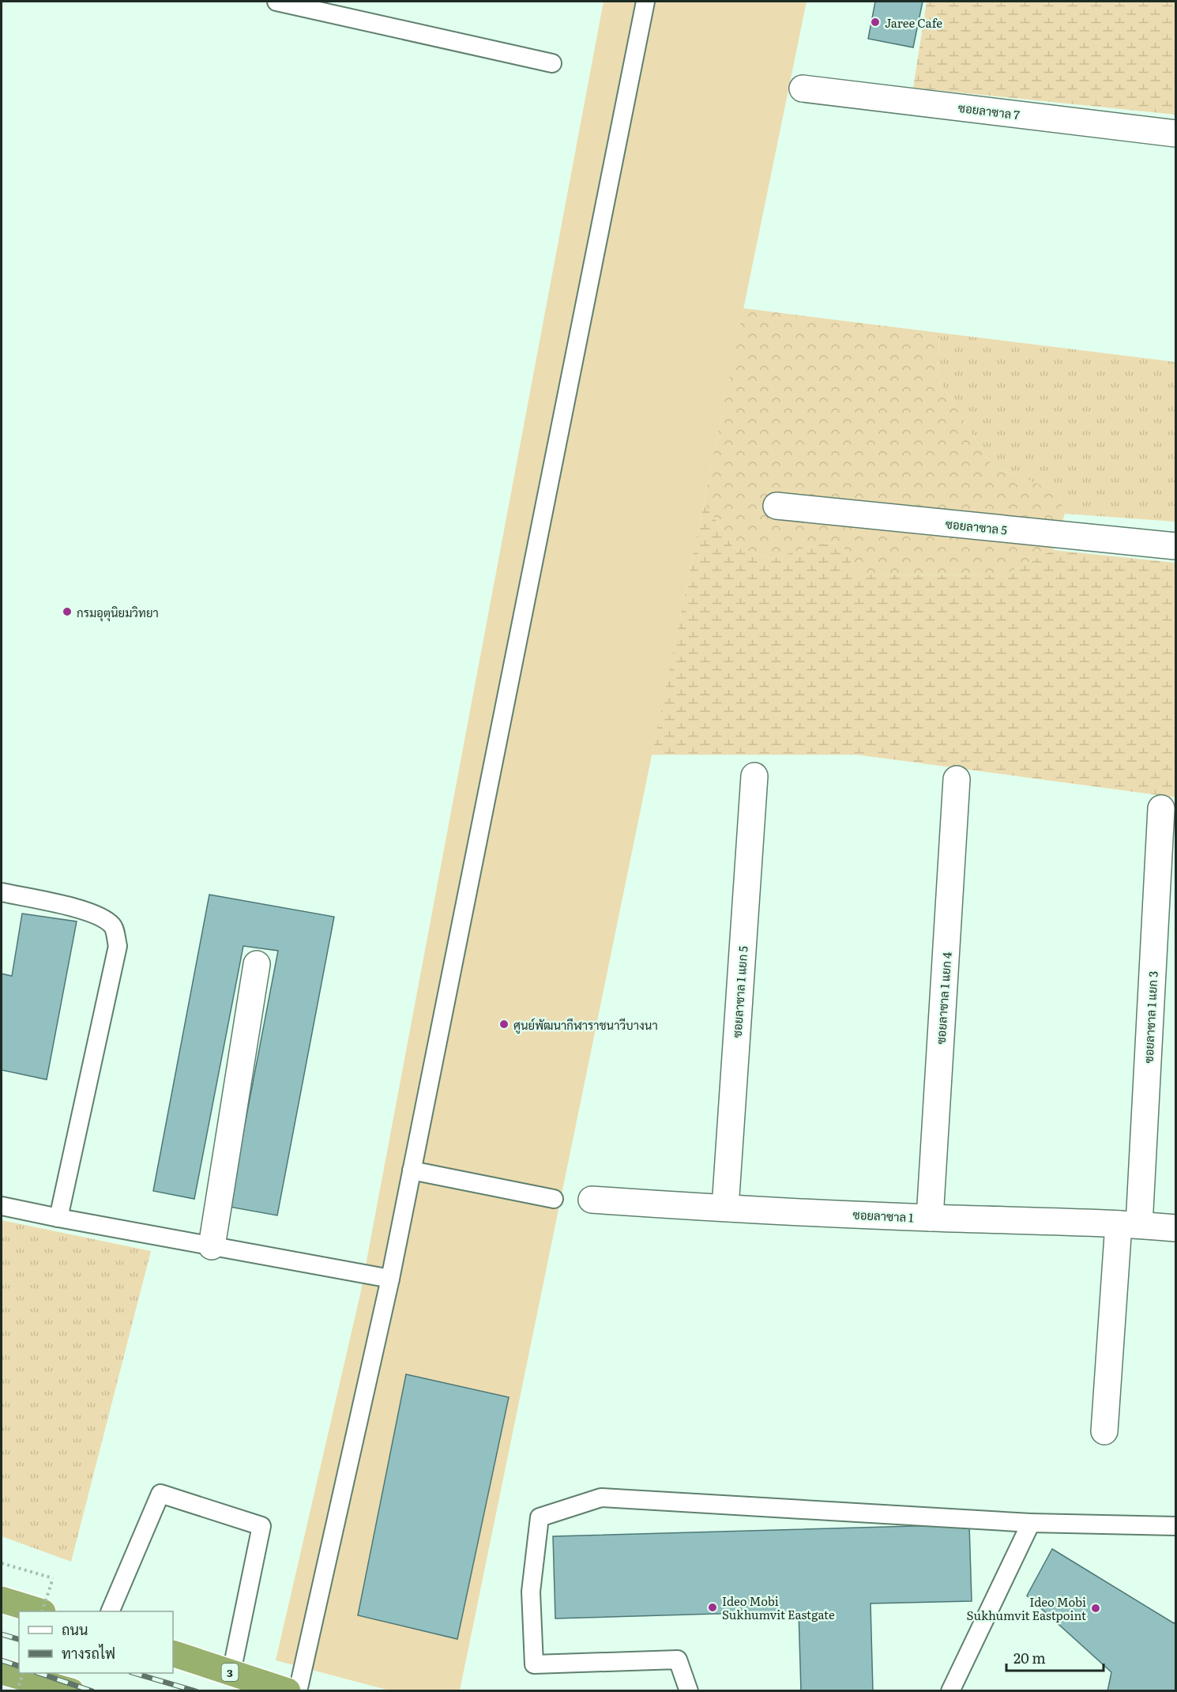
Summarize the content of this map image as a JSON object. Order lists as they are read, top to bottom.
{
  "streets": {
    "highway": ["3"],
    "street": [
      "ซอยลาซาล 7",
      "ซอยลาซาล 5",
      "ซอยลาซาล 1 แยก 5",
      "ซอยลาซาล 1 แยก 4",
      "ซอยลาซาล 1 แยก 3",
      "ซอยลาซาล 1"
    ]
  },
  "crossings": [
    ["ซอยลาซาล 1 แยก 5", "ซอยลาซาล 1"],
    ["ซอยลาซาล 1 แยก 4", "ซอยลาซาล 1"],
    ["ซอยลาซาล 1 แยก 3", "ซอยลาซาล 1"]
  ],
  "places": [
    "Jaree Cafe",
    "กรมอุตุนิยมวิทยา",
    "ศูนย์พัฒนากีฬาราชนาวีบางนา",
    "Ideo Mobi Sukhumvit Eastgate",
    "Ideo Mobi Sukhumvit Eastpoint"
  ],
  "legend": ["ถนน", "ทางรถไฟ"],
  "scale_bar": "20 m"
}
